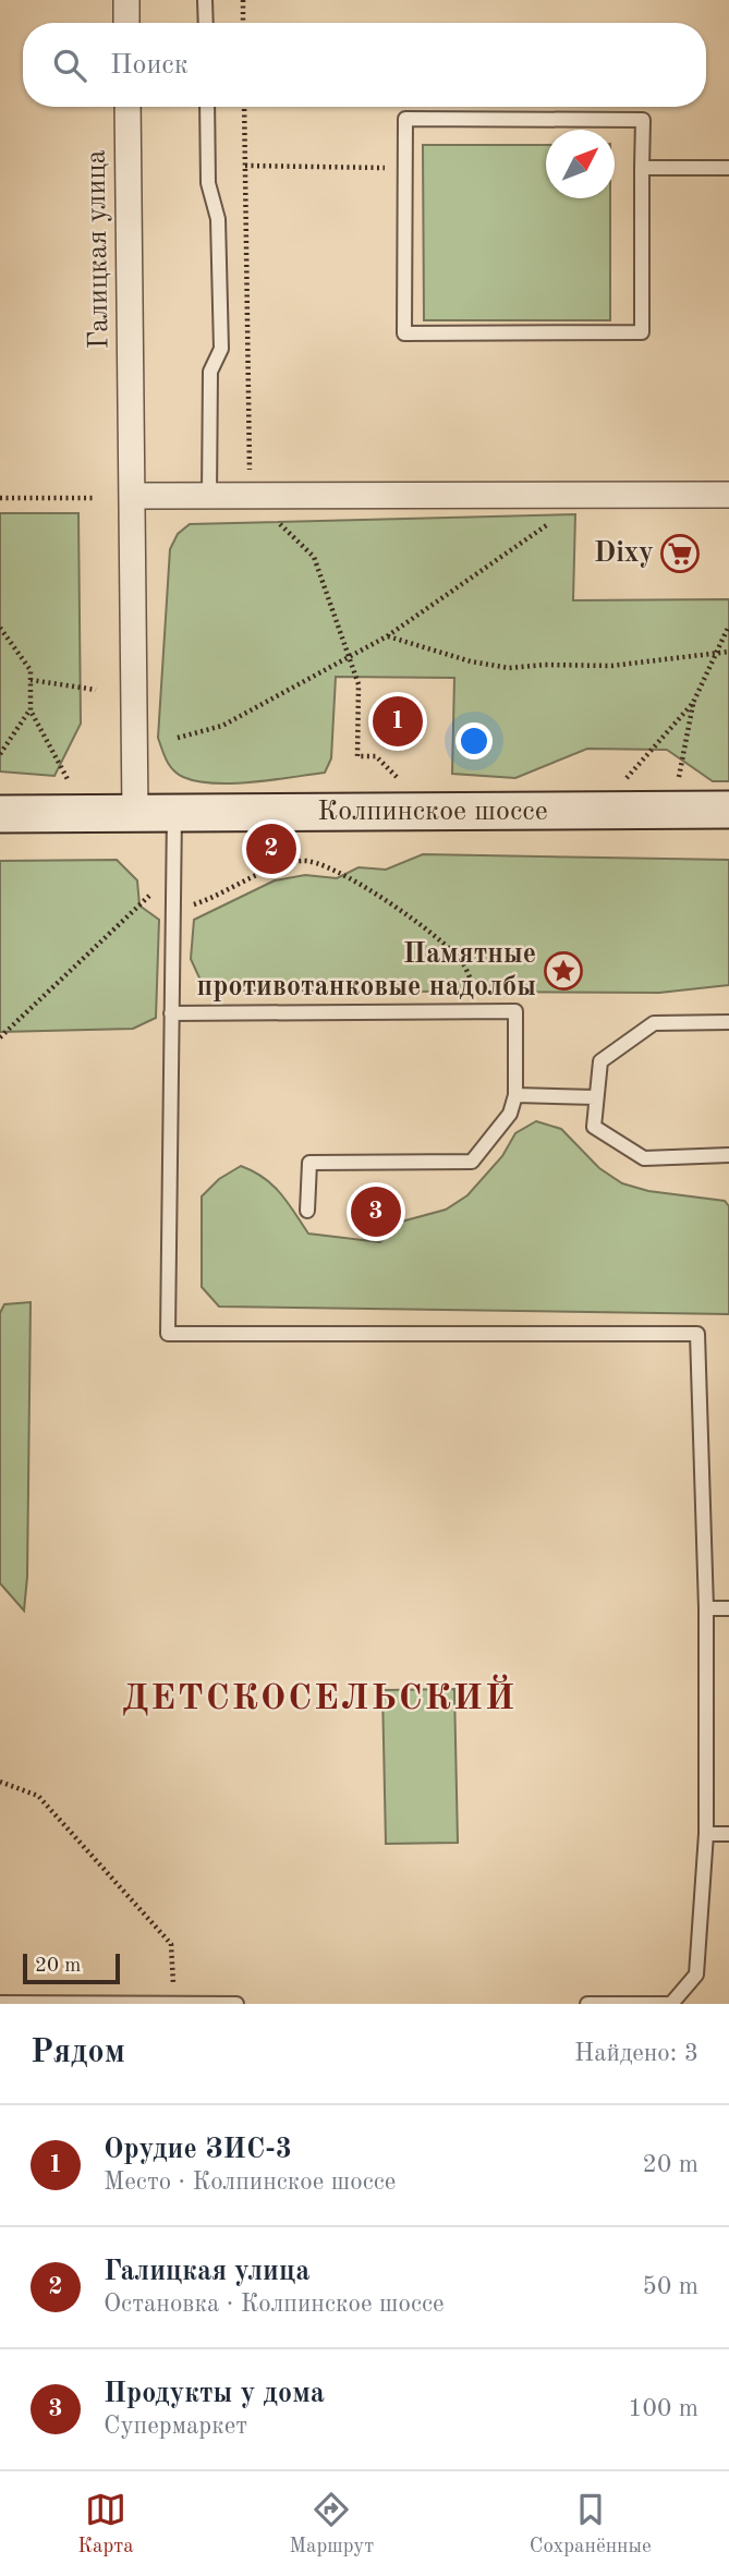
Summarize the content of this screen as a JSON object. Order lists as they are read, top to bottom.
{
  "streets": {
    "main road": ["Колпинское шоссе"],
    "street": ["Галицкая улица"]
  },
  "crossings": [
    ["Галицкая улица", "Колпинское шоссе"]
  ],
  "districts": ["ДЕТСКОСЕЛЬСКИЙ"],
  "places": {
    "supermarket": ["Dixy"],
    "place": ["Памятные противотанковые надолбы"]
  },
  "scale_bar": "20 m",
  "north": "top right",
  "page": {
    "search": "Поиск",
    "pins": ["1", "2", "3"],
    "scale": "20 m",
    "heading": ["Рядом", "Найдено: 3"],
    "list": [
      {
        "mark": "1",
        "name": "Орудие ЗИС-3",
        "note": "Место · Колпинское шоссе",
        "value": "20 m"
      },
      {
        "mark": "2",
        "name": "Галицкая улица",
        "note": "Остановка · Колпинское шоссе",
        "value": "50 m"
      },
      {
        "mark": "3",
        "name": "Продукты у дома",
        "note": "Супермаркет",
        "value": "100 m"
      }
    ],
    "nav": ["Карта", "Маршрут", "Сохранённые"]
  }
}
